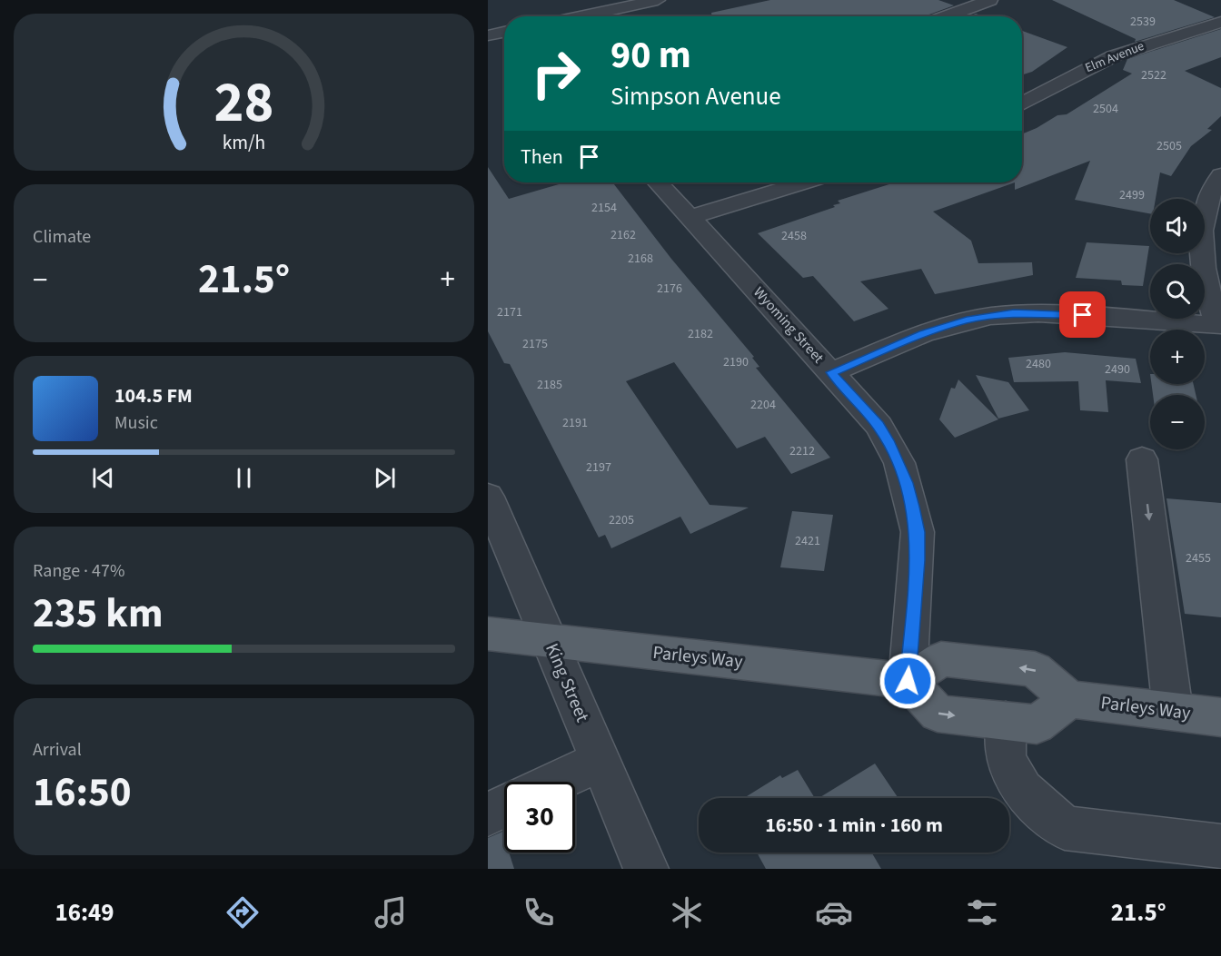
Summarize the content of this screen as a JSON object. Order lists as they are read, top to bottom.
{
  "streets": {
    "main road": ["Parleys Way"],
    "street": ["Elm Avenue", "Wyoming Street", "King Street"]
  },
  "crossings": [
    ["Wyoming Street", "Parleys Way"],
    ["Parleys Way", "King Street"]
  ],
  "house_numbers": [
    "2539",
    "2522",
    "2504",
    "2505",
    "2499",
    "2154",
    "2162",
    "2458",
    "2168",
    "2176",
    "2171",
    "2182",
    "2175",
    "2190",
    "2480",
    "2490",
    "2185",
    "2204",
    "2191",
    "2212",
    "2197",
    "2205",
    "2421",
    "2455"
  ],
  "page": {
    "turn": ["90 m", "Simpson Avenue"],
    "then": "Then",
    "tile": [
      "Climate",
      ["Range · 47%", "235 km"],
      ["Arrival", "16:50"]
    ],
    "map_buttons": ["+", "−"],
    "heat": ["−", "21.5°", "+"],
    "song": ["104.5 FM", "Music"],
    "limit": "30",
    "trip": "16:50 · 1 min · 160 m",
    "tabs": ["16:49", "21.5°"],
    "gauge": ["28", "km/h"]
  }
}
